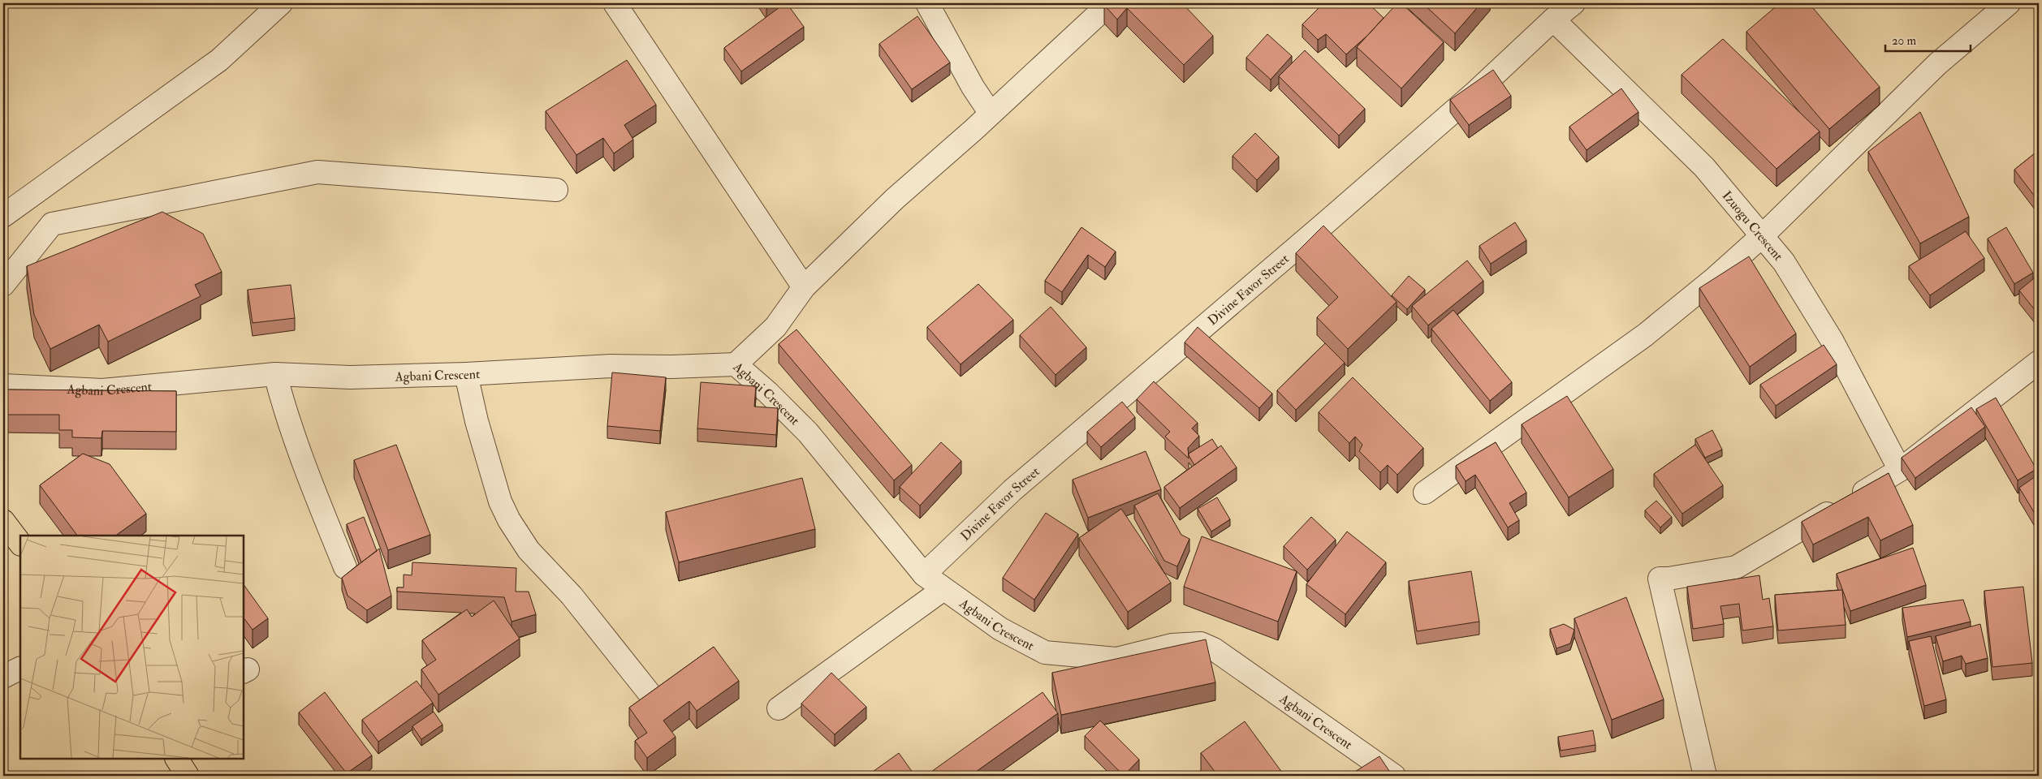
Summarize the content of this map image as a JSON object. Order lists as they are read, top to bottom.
{
  "streets": {
    "street": ["Izuogu Crescent", "Divine Favor Street", "Agbani Crescent"]
  },
  "crossings": [
    ["Izuogu Crescent", "Divine Favor Street"],
    ["Divine Favor Street", "Agbani Crescent"]
  ],
  "scale_bar": "20 m"
}
